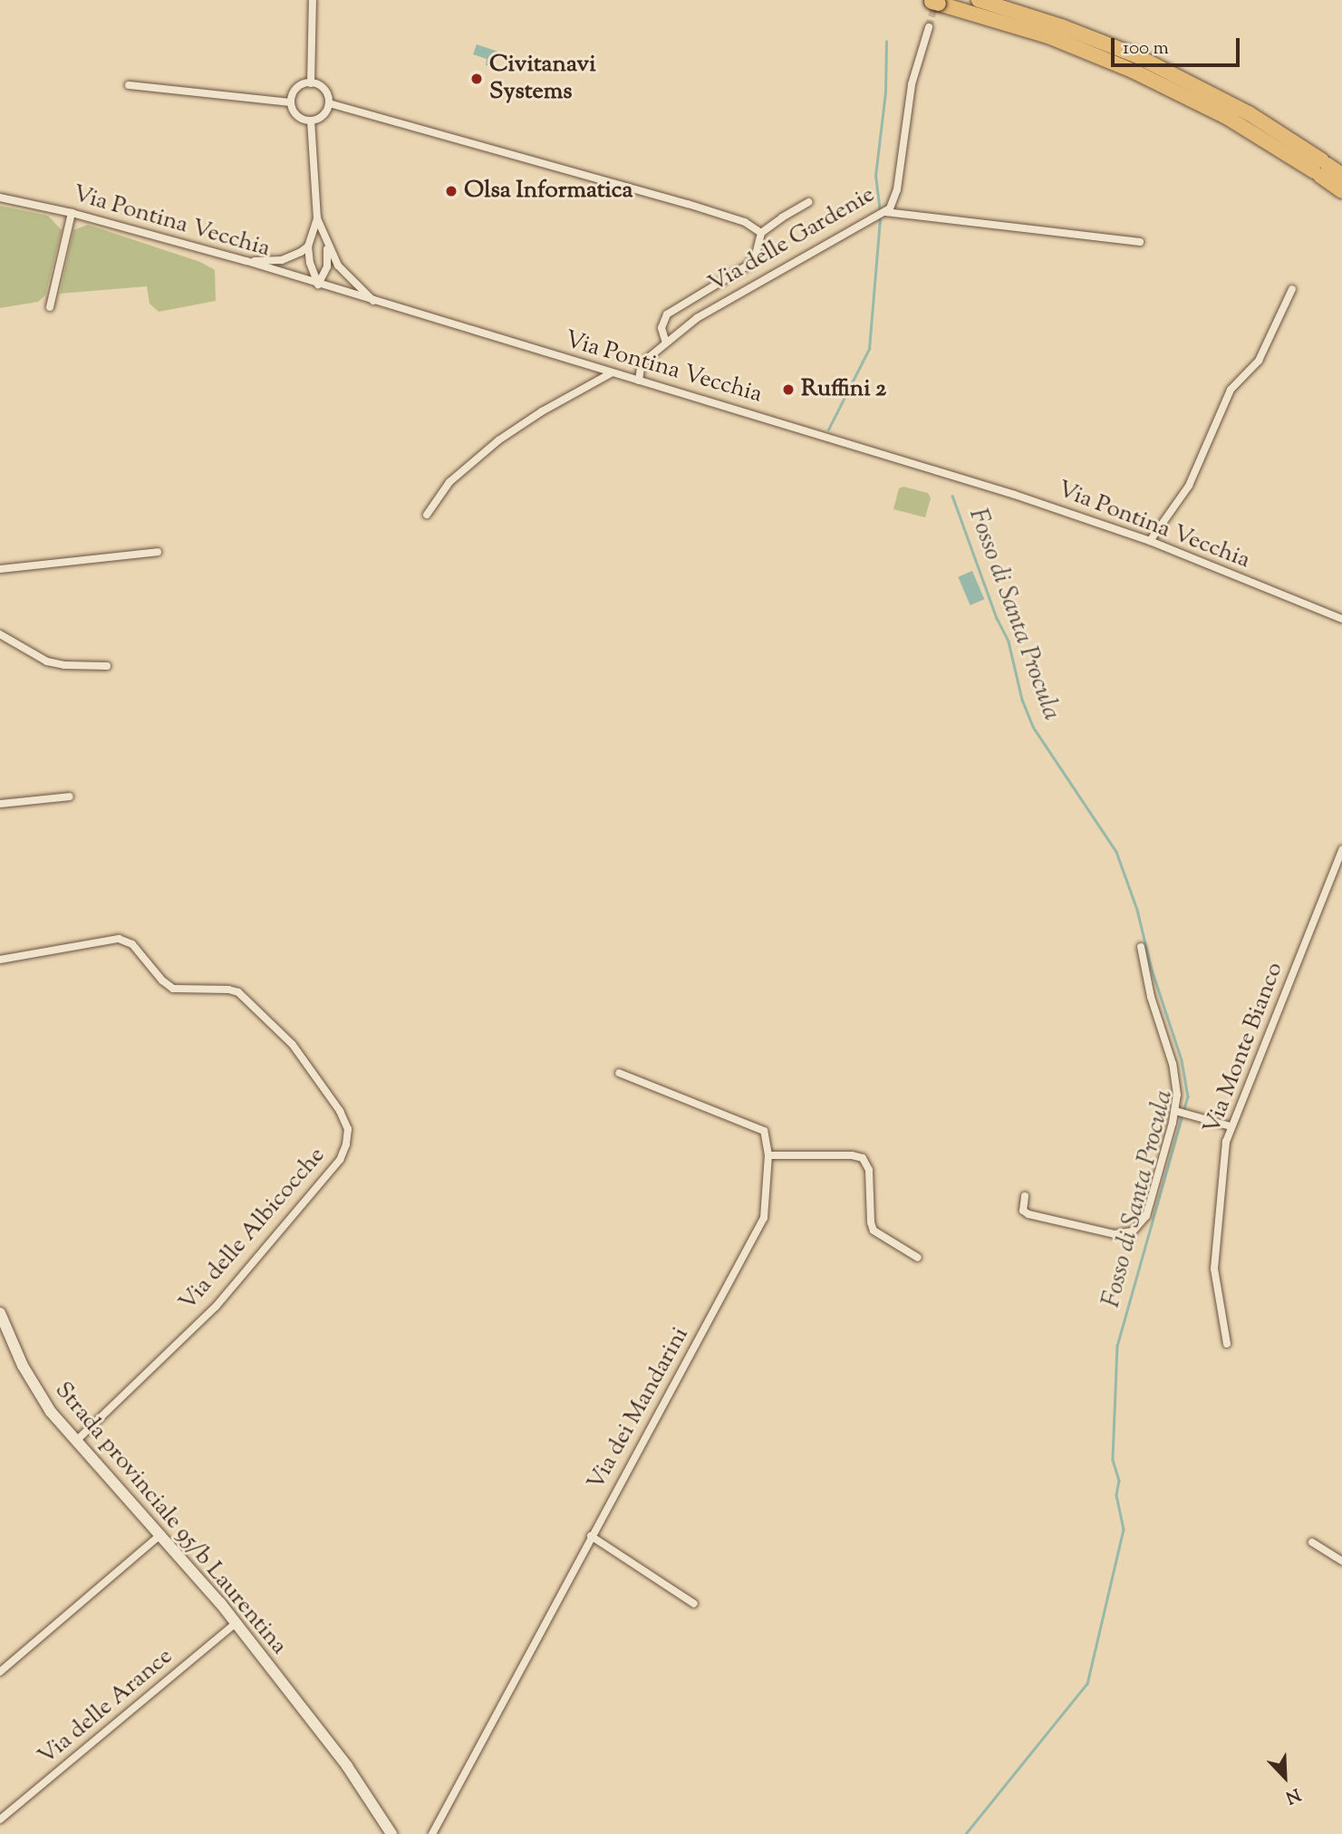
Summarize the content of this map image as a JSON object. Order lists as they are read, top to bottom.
{
  "streets": {
    "main road": ["Strada provinciale 95/b Laurentina"],
    "street": [
      "Via Pontina Vecchia",
      "Via delle Gardenie",
      "Via Monte Bianco",
      "Via delle Albicocche",
      "Via dei Mandarini",
      "Via delle Arance"
    ]
  },
  "crossings": [
    ["Via Pontina Vecchia", "Via delle Gardenie"],
    ["Via delle Albicocche", "Strada provinciale 95/b Laurentina"],
    ["Strada provinciale 95/b Laurentina", "Via delle Arance"]
  ],
  "water": ["Fosso di Santa Procula"],
  "places": ["Civitanavi Systems", "Olsa Informatica", "Ruffini 2"],
  "scale_bar": "100 m",
  "north": "bottom right"
}
